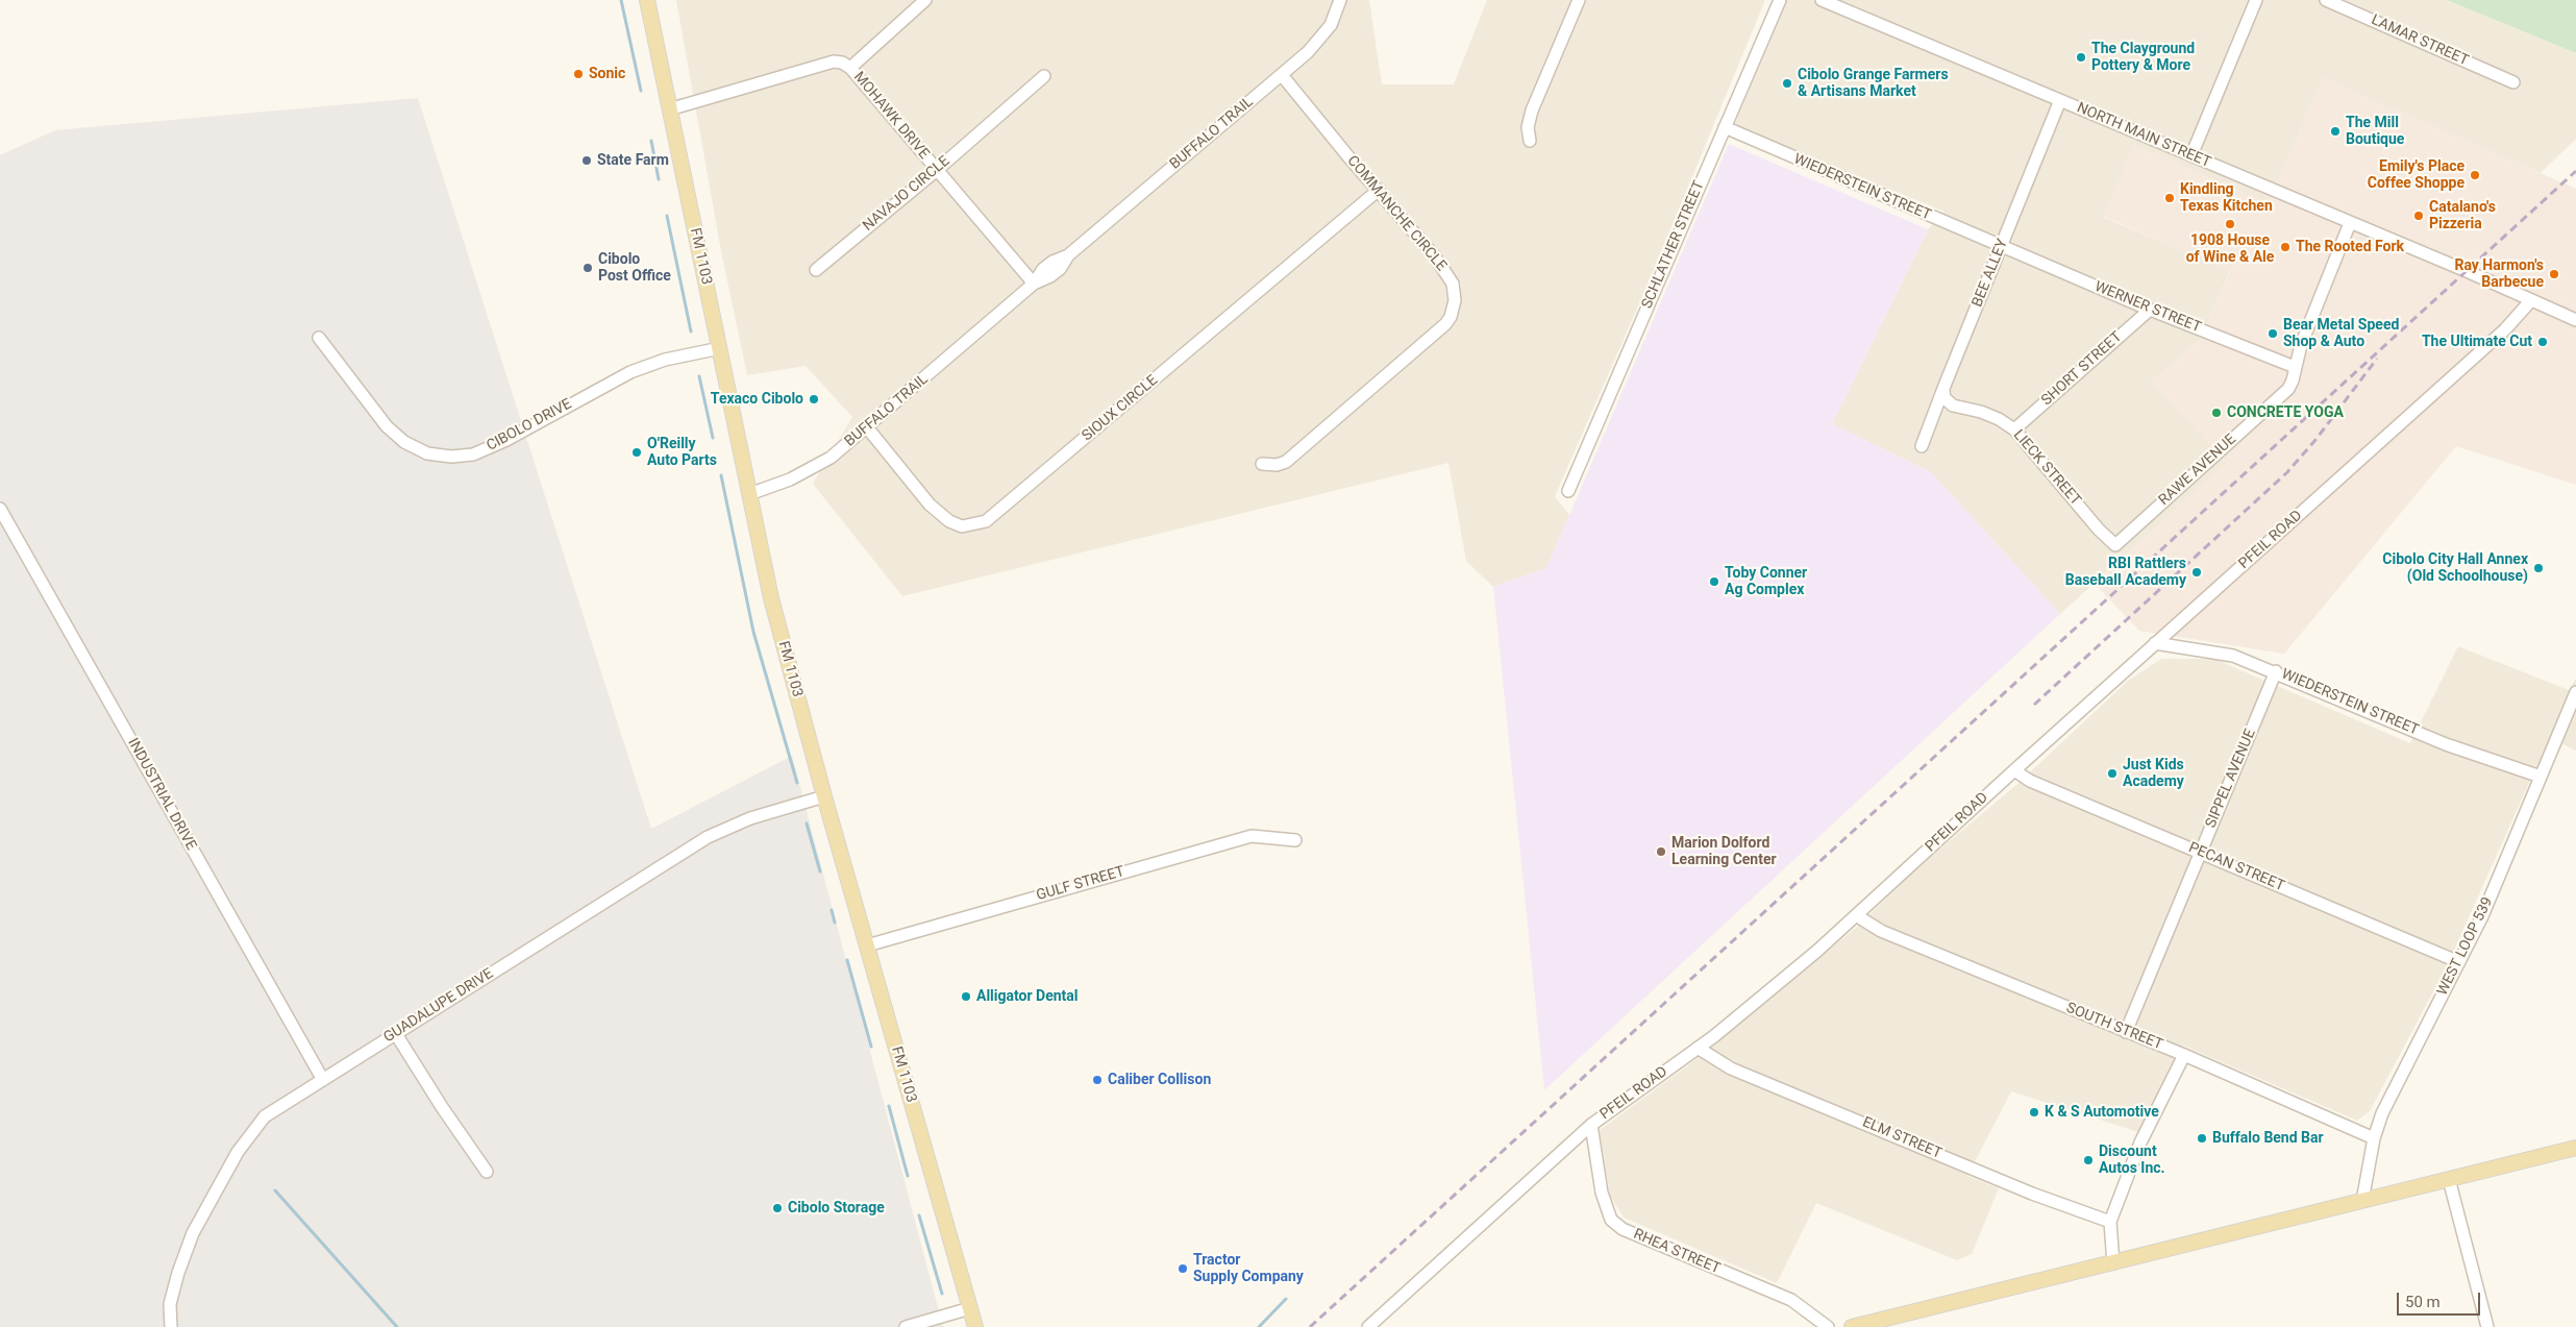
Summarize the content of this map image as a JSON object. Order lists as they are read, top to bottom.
{
  "streets": {
    "main road": ["FM 1103"],
    "street": [
      "LAMAR STREET",
      "MOHAWK DRIVE",
      "BUFFALO TRAIL",
      "NORTH MAIN STREET",
      "WIEDERSTEIN STREET",
      "NAVAJO CIRCLE",
      "COMMANCHE CIRCLE",
      "SCHLATHER STREET",
      "BEE ALLEY",
      "WERNER STREET",
      "SHORT STREET",
      "SIOUX CIRCLE",
      "CIBOLO DRIVE",
      "LIECK STREET",
      "RAWE AVENUE",
      "PFEIL ROAD",
      "SIPPEL AVENUE",
      "INDUSTRIAL DRIVE",
      "PECAN STREET",
      "GULF STREET",
      "WEST LOOP 539",
      "GUADALUPE DRIVE",
      "SOUTH STREET",
      "ELM STREET",
      "RHEA STREET"
    ]
  },
  "crossings": [
    ["MOHAWK DRIVE", "BUFFALO TRAIL"],
    ["MOHAWK DRIVE", "NAVAJO CIRCLE"],
    ["MOHAWK DRIVE", "FM 1103"],
    ["BUFFALO TRAIL", "COMMANCHE CIRCLE"],
    ["BUFFALO TRAIL", "FM 1103"],
    ["BUFFALO TRAIL", "SIOUX CIRCLE"],
    ["NORTH MAIN STREET", "BEE ALLEY"],
    ["NORTH MAIN STREET", "RAWE AVENUE"],
    ["NORTH MAIN STREET", "PFEIL ROAD"],
    ["WIEDERSTEIN STREET", "SCHLATHER STREET"],
    ["WIEDERSTEIN STREET", "BEE ALLEY"],
    ["WIEDERSTEIN STREET", "WERNER STREET"],
    ["WIEDERSTEIN STREET", "PFEIL ROAD"],
    ["WIEDERSTEIN STREET", "SIPPEL AVENUE"],
    ["WIEDERSTEIN STREET", "WEST LOOP 539"],
    ["COMMANCHE CIRCLE", "SIOUX CIRCLE"],
    ["FM 1103", "CIBOLO DRIVE"],
    ["FM 1103", "GULF STREET"],
    ["FM 1103", "GUADALUPE DRIVE"],
    ["BEE ALLEY", "WERNER STREET"],
    ["BEE ALLEY", "LIECK STREET"],
    ["WERNER STREET", "SHORT STREET"],
    ["WERNER STREET", "RAWE AVENUE"],
    ["SHORT STREET", "LIECK STREET"],
    ["LIECK STREET", "RAWE AVENUE"],
    ["PFEIL ROAD", "PECAN STREET"],
    ["PFEIL ROAD", "SOUTH STREET"],
    ["PFEIL ROAD", "ELM STREET"],
    ["PFEIL ROAD", "RHEA STREET"],
    ["SIPPEL AVENUE", "PECAN STREET"],
    ["SIPPEL AVENUE", "SOUTH STREET"],
    ["INDUSTRIAL DRIVE", "GUADALUPE DRIVE"],
    ["PECAN STREET", "WEST LOOP 539"],
    ["WEST LOOP 539", "SOUTH STREET"]
  ],
  "places": [
    "The Clayground Pottery & More",
    "Sonic",
    "Cibolo Grange Farmers & Artisans Market",
    "The Mill Boutique",
    "State Farm",
    "Emily's Place Coffee Shoppe",
    "Kindling Texas Kitchen",
    "Catalano's Pizzeria",
    "1908 House of Wine & Ale",
    "The Rooted Fork",
    "Cibolo Post Office",
    "Ray Harmon's Barbecue",
    "Bear Metal Speed Shop & Auto",
    "The Ultimate Cut",
    "Texaco Cibolo",
    "CONCRETE YOGA",
    "O'Reilly Auto Parts",
    "Cibolo City Hall Annex (Old Schoolhouse)",
    "RBI Rattlers Baseball Academy",
    "Toby Conner Ag Complex",
    "Just Kids Academy",
    "Marion Dolford Learning Center",
    "Alligator Dental",
    "Caliber Collison",
    "K & S Automotive",
    "Buffalo Bend Bar",
    "Discount Autos Inc.",
    "Cibolo Storage",
    "Tractor Supply Company"
  ],
  "scale_bar": "50 m"
}
